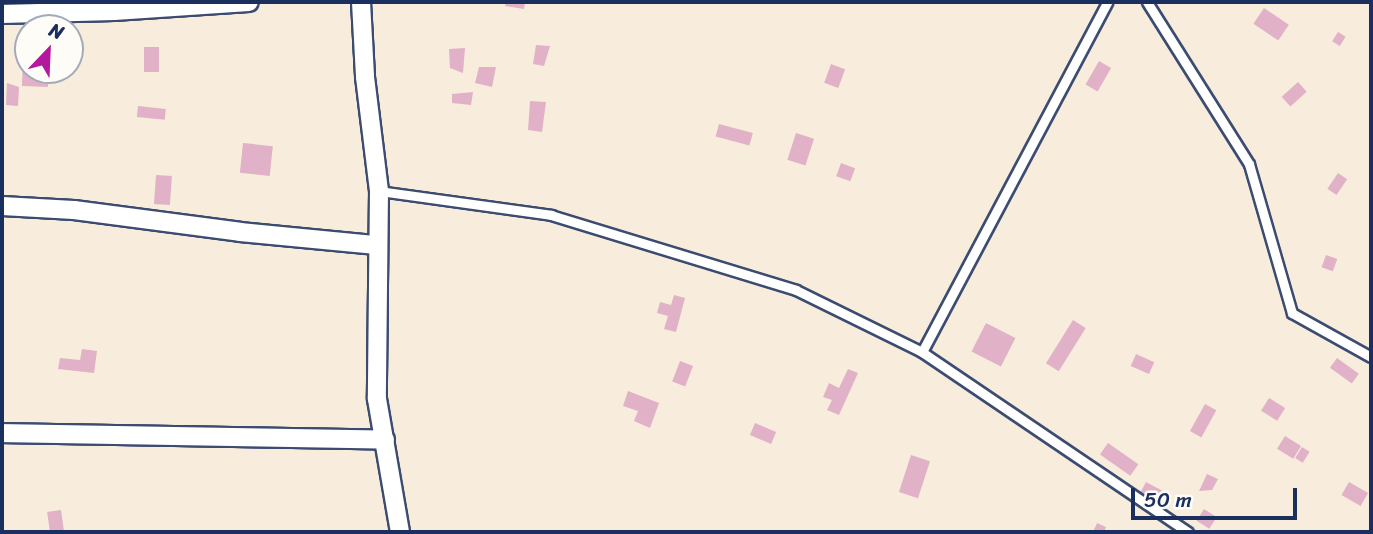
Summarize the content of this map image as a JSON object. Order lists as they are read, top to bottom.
{
  "scale_bar": "50 m",
  "north": "top right"
}
